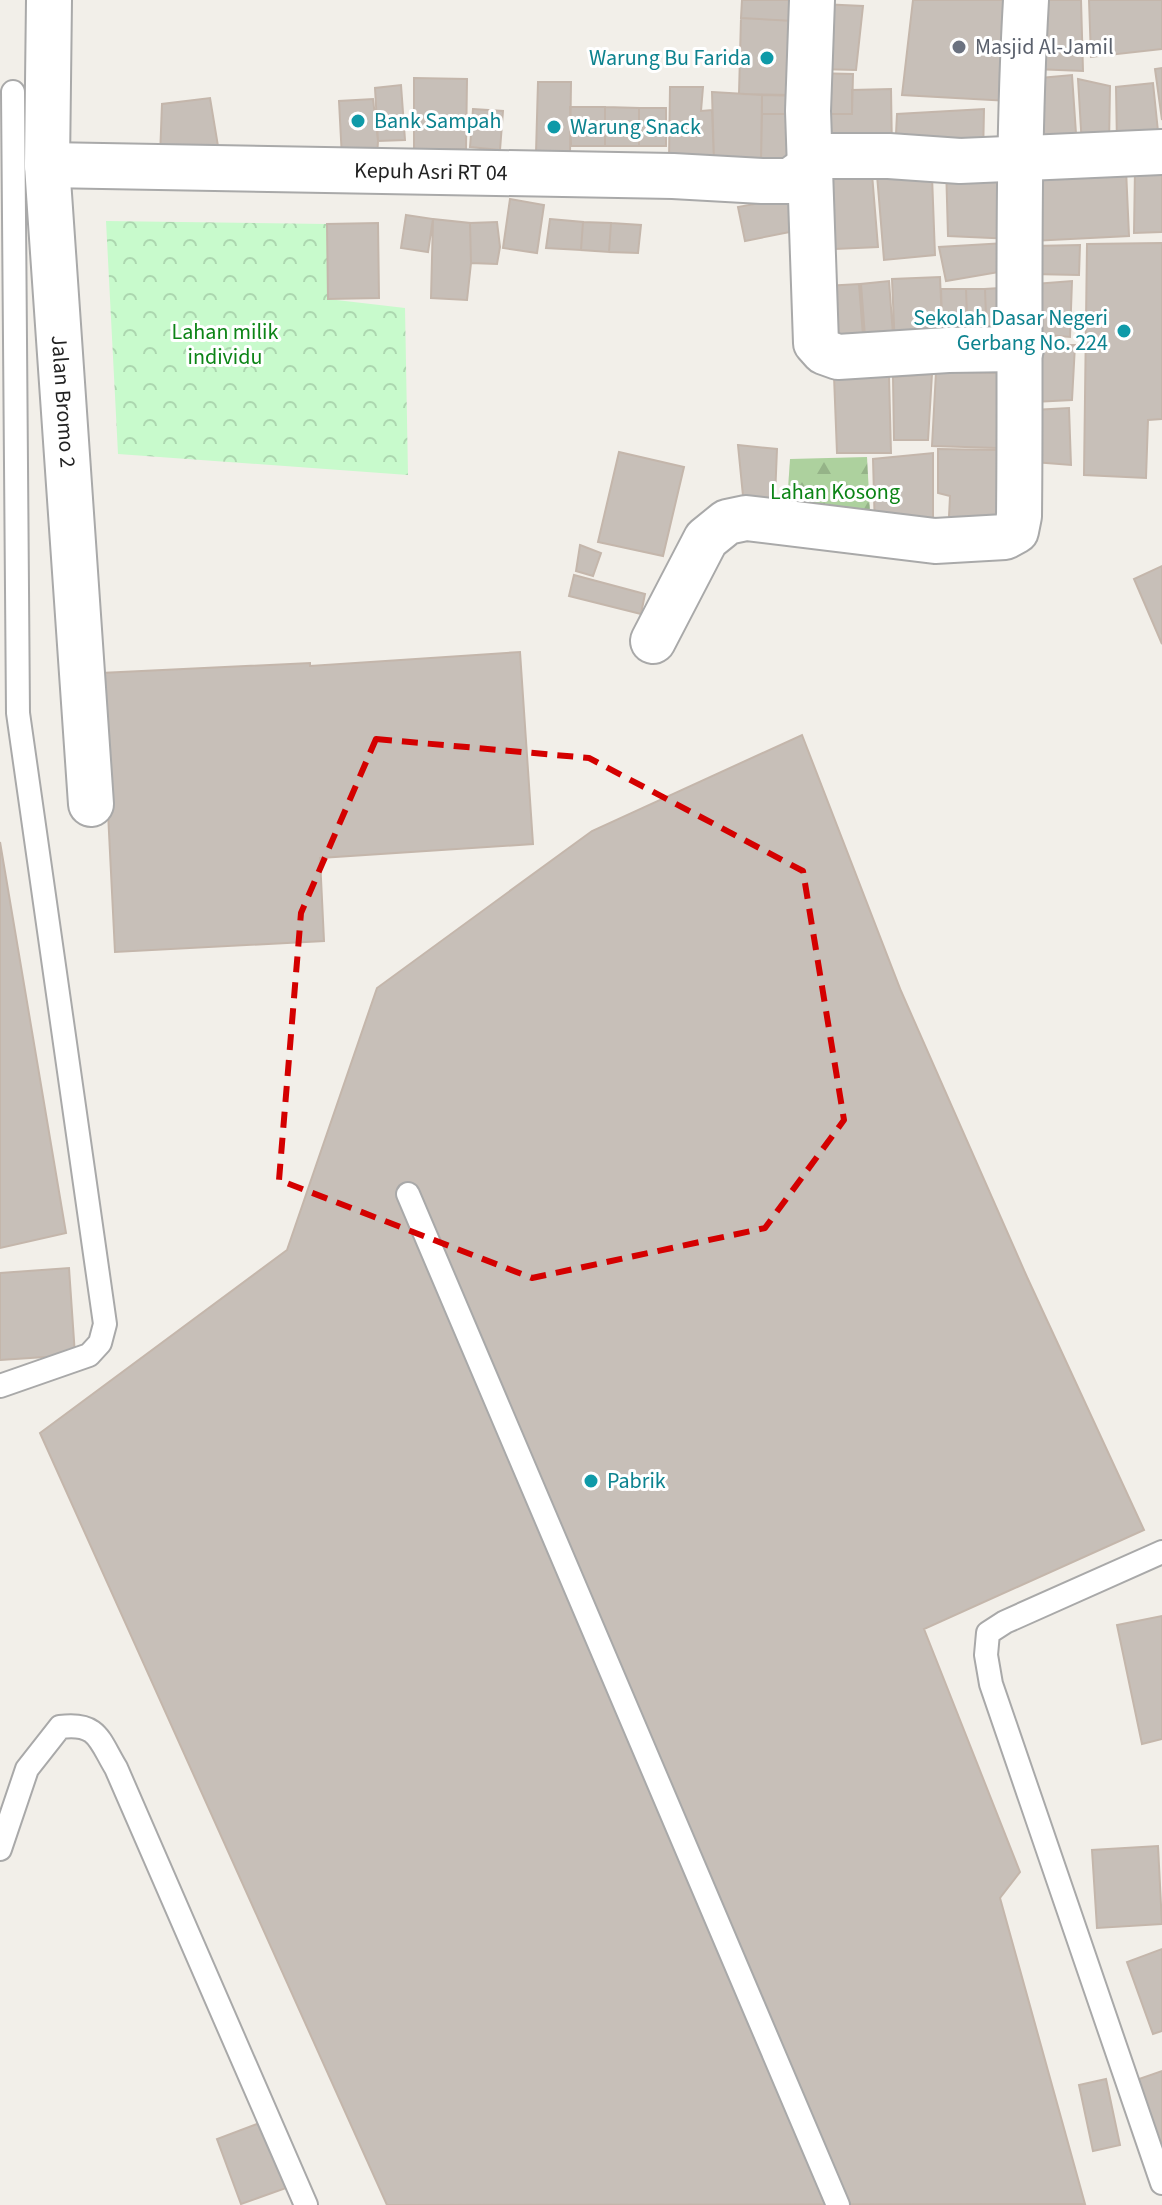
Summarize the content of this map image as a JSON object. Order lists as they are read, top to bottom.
{
  "streets": {
    "street": ["Kepuh Asri RT 04", "Jalan Bromo 2"]
  },
  "crossings": [
    ["Kepuh Asri RT 04", "Jalan Bromo 2"]
  ],
  "parks": ["Lahan milik individu", "Lahan Kosong"],
  "places": [
    "Masjid Al-Jamil",
    "Warung Bu Farida",
    "Bank Sampah",
    "Warung Snack",
    "Sekolah Dasar Negeri Gerbang No. 224",
    "Pabrik"
  ]
}
